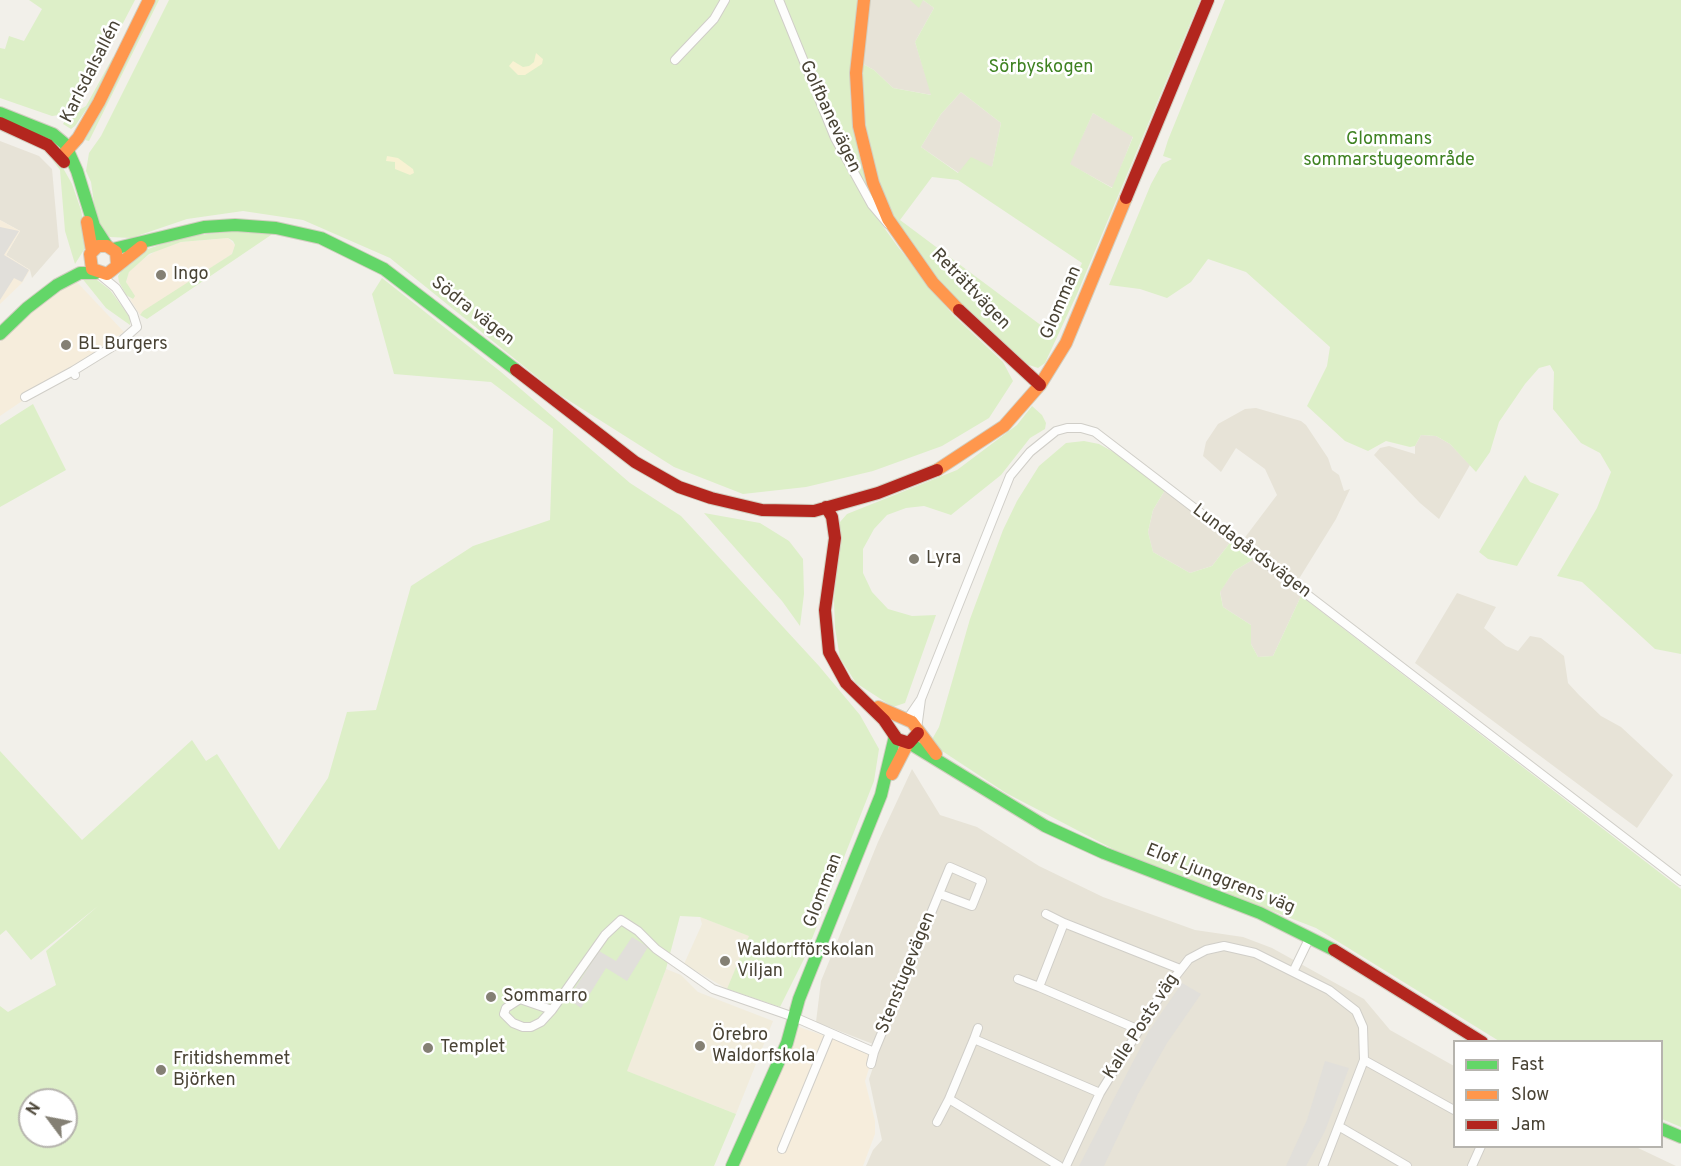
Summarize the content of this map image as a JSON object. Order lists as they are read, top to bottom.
{
  "streets": {
    "street": [
      "Karlsdalsallén",
      "Golfbanevägen",
      "Reträttvägen",
      "Glomman",
      "Södra vägen",
      "Lundagårdsvägen",
      "Elof Ljunggrens väg",
      "Stenstugevägen",
      "Kalle Posts väg"
    ]
  },
  "crossings": [
    ["Golfbanevägen", "Reträttvägen"],
    ["Reträttvägen", "Glomman"],
    ["Glomman", "Södra vägen"],
    ["Glomman", "Lundagårdsvägen"],
    ["Glomman", "Elof Ljunggrens väg"],
    ["Glomman", "Stenstugevägen"],
    ["Lundagårdsvägen", "Elof Ljunggrens väg"]
  ],
  "parks": ["Sörbyskogen", "Glommans sommarstugeområde"],
  "places": [
    "Ingo",
    "BL Burgers",
    "Lyra",
    "Waldorfförskolan Viljan",
    "Sommarro",
    "Örebro Waldorfskola",
    "Templet",
    "Fritidshemmet Björken"
  ],
  "legend": ["Fast", "Slow", "Jam"],
  "north": "top left"
}
